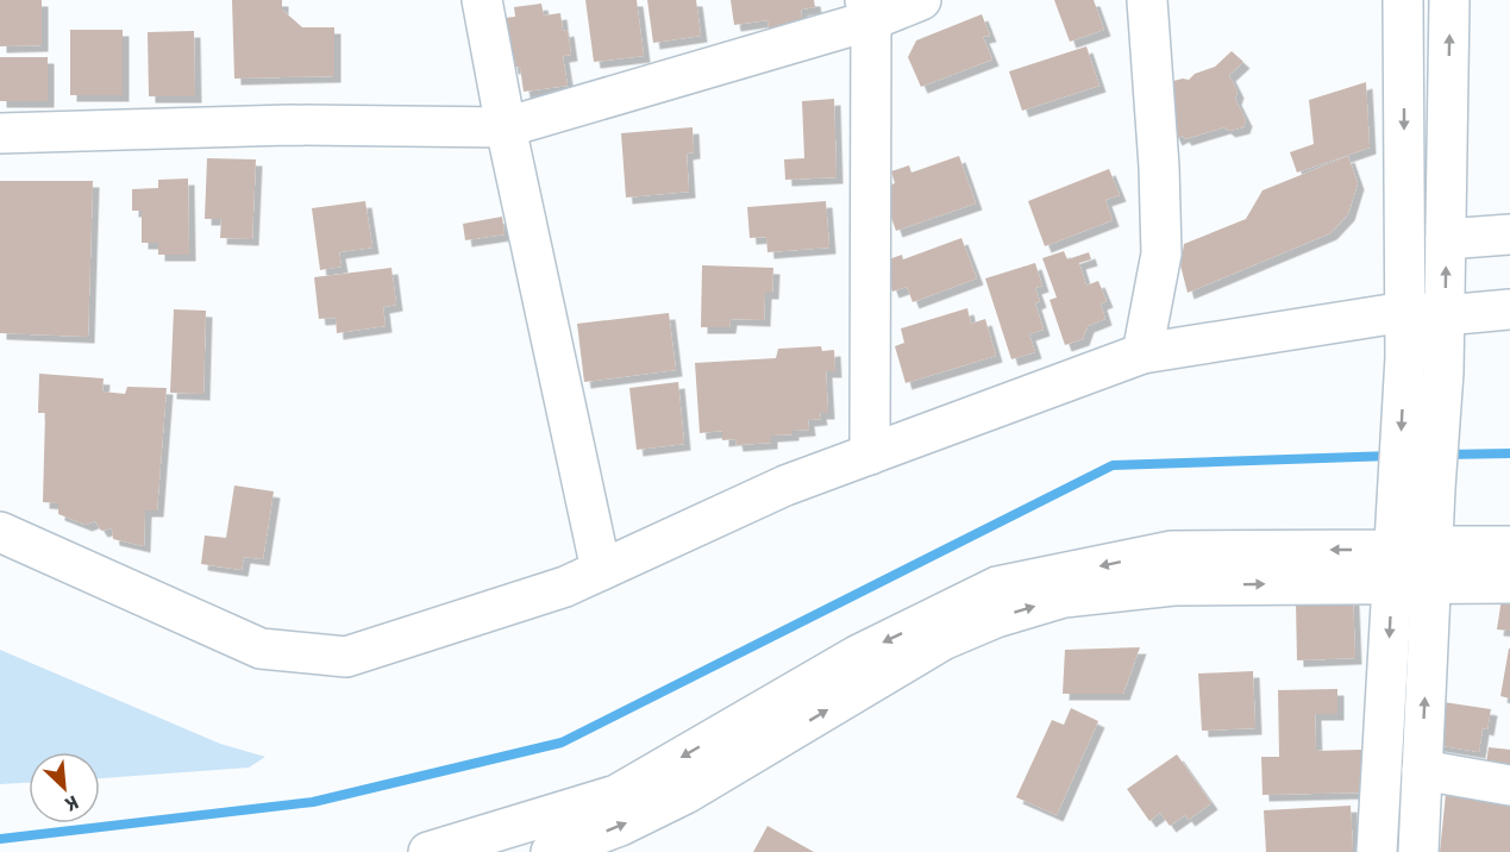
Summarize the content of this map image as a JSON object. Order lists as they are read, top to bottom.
{
  "north": "bottom right"
}
